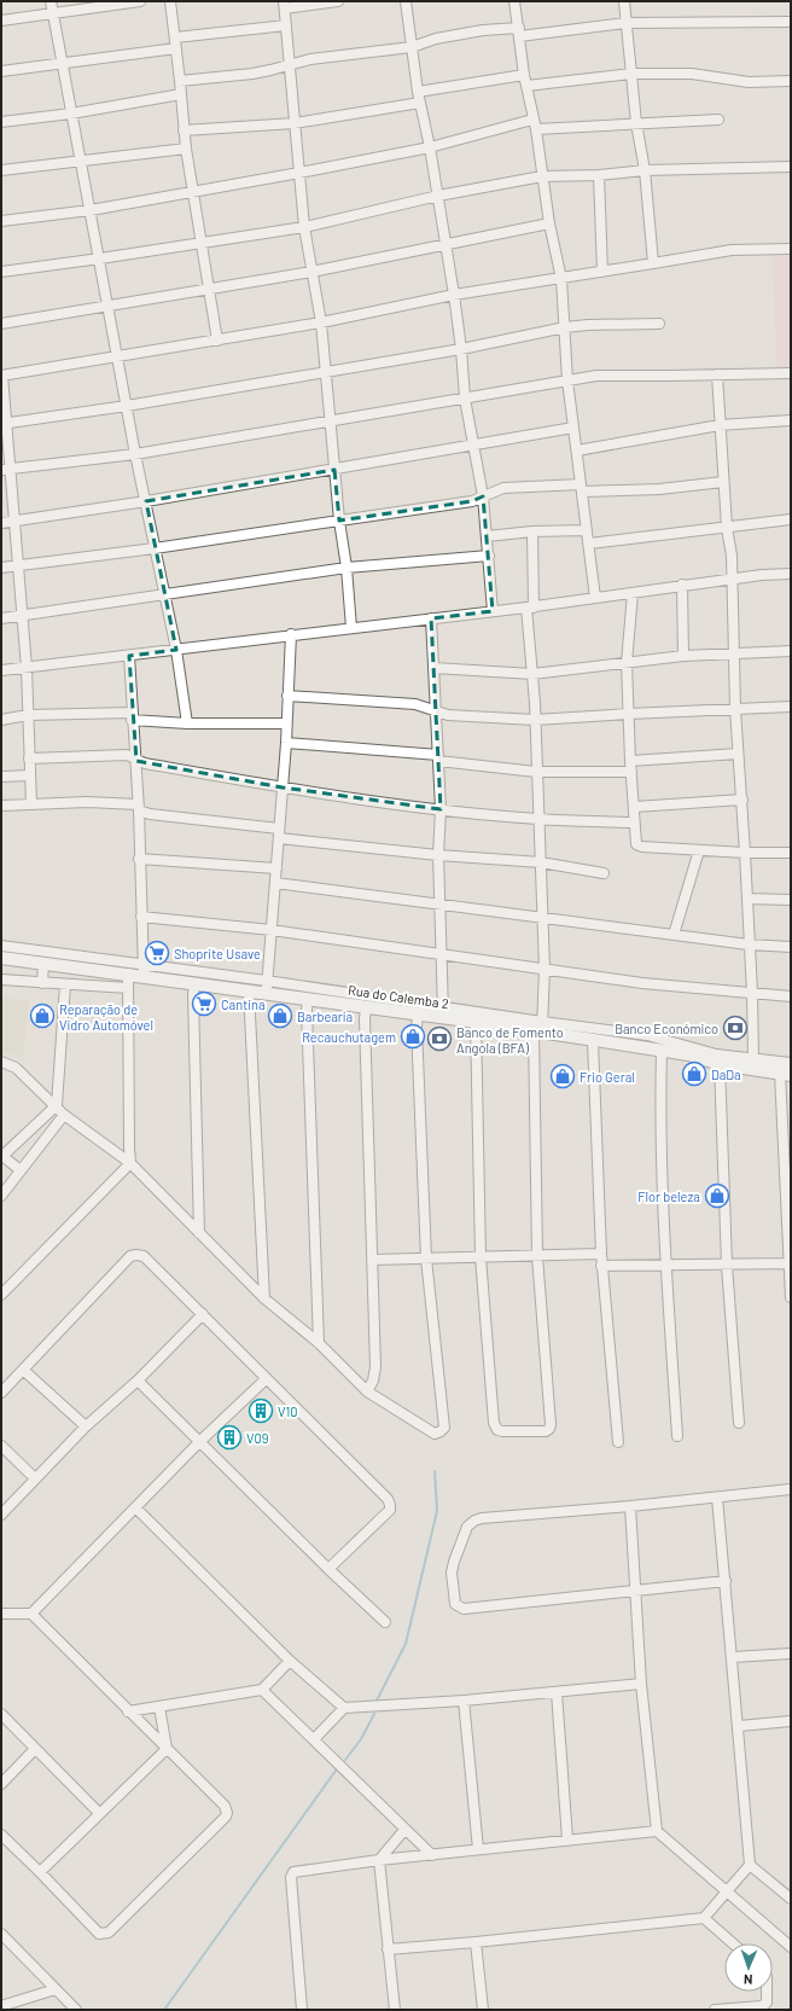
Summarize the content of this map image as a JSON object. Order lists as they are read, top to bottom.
{
  "streets": {
    "main road": ["Rua do Calemba 2"]
  },
  "places": {
    "supermarket": ["Shoprite Usave", "Cantina"],
    "shop": [
      "Reparação de Vidro Automóvel",
      "Barbearia",
      "Recauchutagem",
      "DaDa",
      "Frio Geral",
      "Flor beleza"
    ],
    "bank": ["Banco Económico", "Banco de Fomento Angola (BFA)"],
    "building": ["V10", "V09"]
  },
  "north": "bottom"
}
